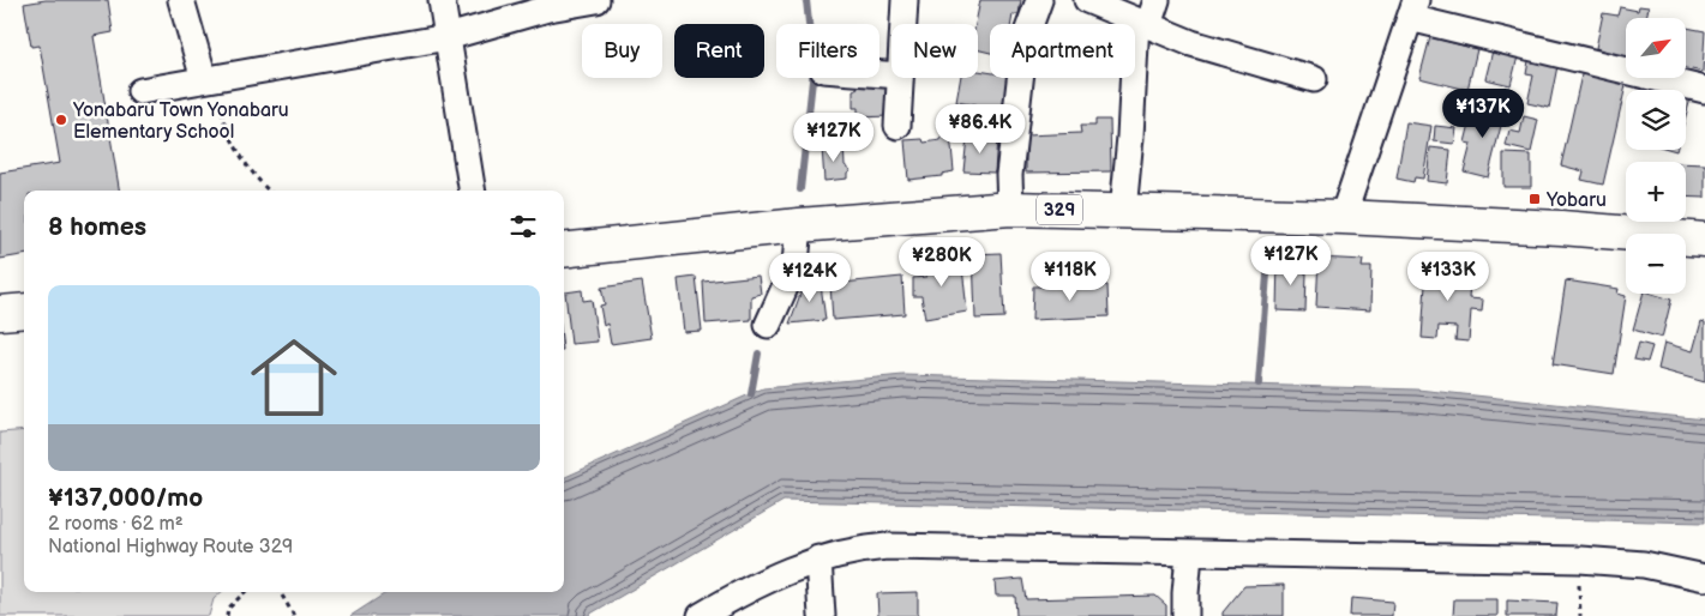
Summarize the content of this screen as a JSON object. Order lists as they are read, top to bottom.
{
  "streets": {
    "highway": ["329"]
  },
  "places": {
    "other": ["Yonabaru Town Yonabaru Elementary School"],
    "transit": ["Yobaru"]
  },
  "north": "top right",
  "page": {
    "map_buttons": ["+", "−"],
    "chip": [
      "Buy",
      "Rent",
      "Filters",
      "New",
      "Apartment"
    ],
    "price": [
      "¥137K",
      "¥86.4K",
      "¥127K",
      "¥127K",
      "¥280K",
      "¥118K",
      "¥133K",
      "¥124K"
    ],
    "heading": "8 homes",
    "list": [
      {
        "name": "¥137,000/mo",
        "note": "2 rooms · 62 m² · National Highway Route 329"
      }
    ]
  }
}
